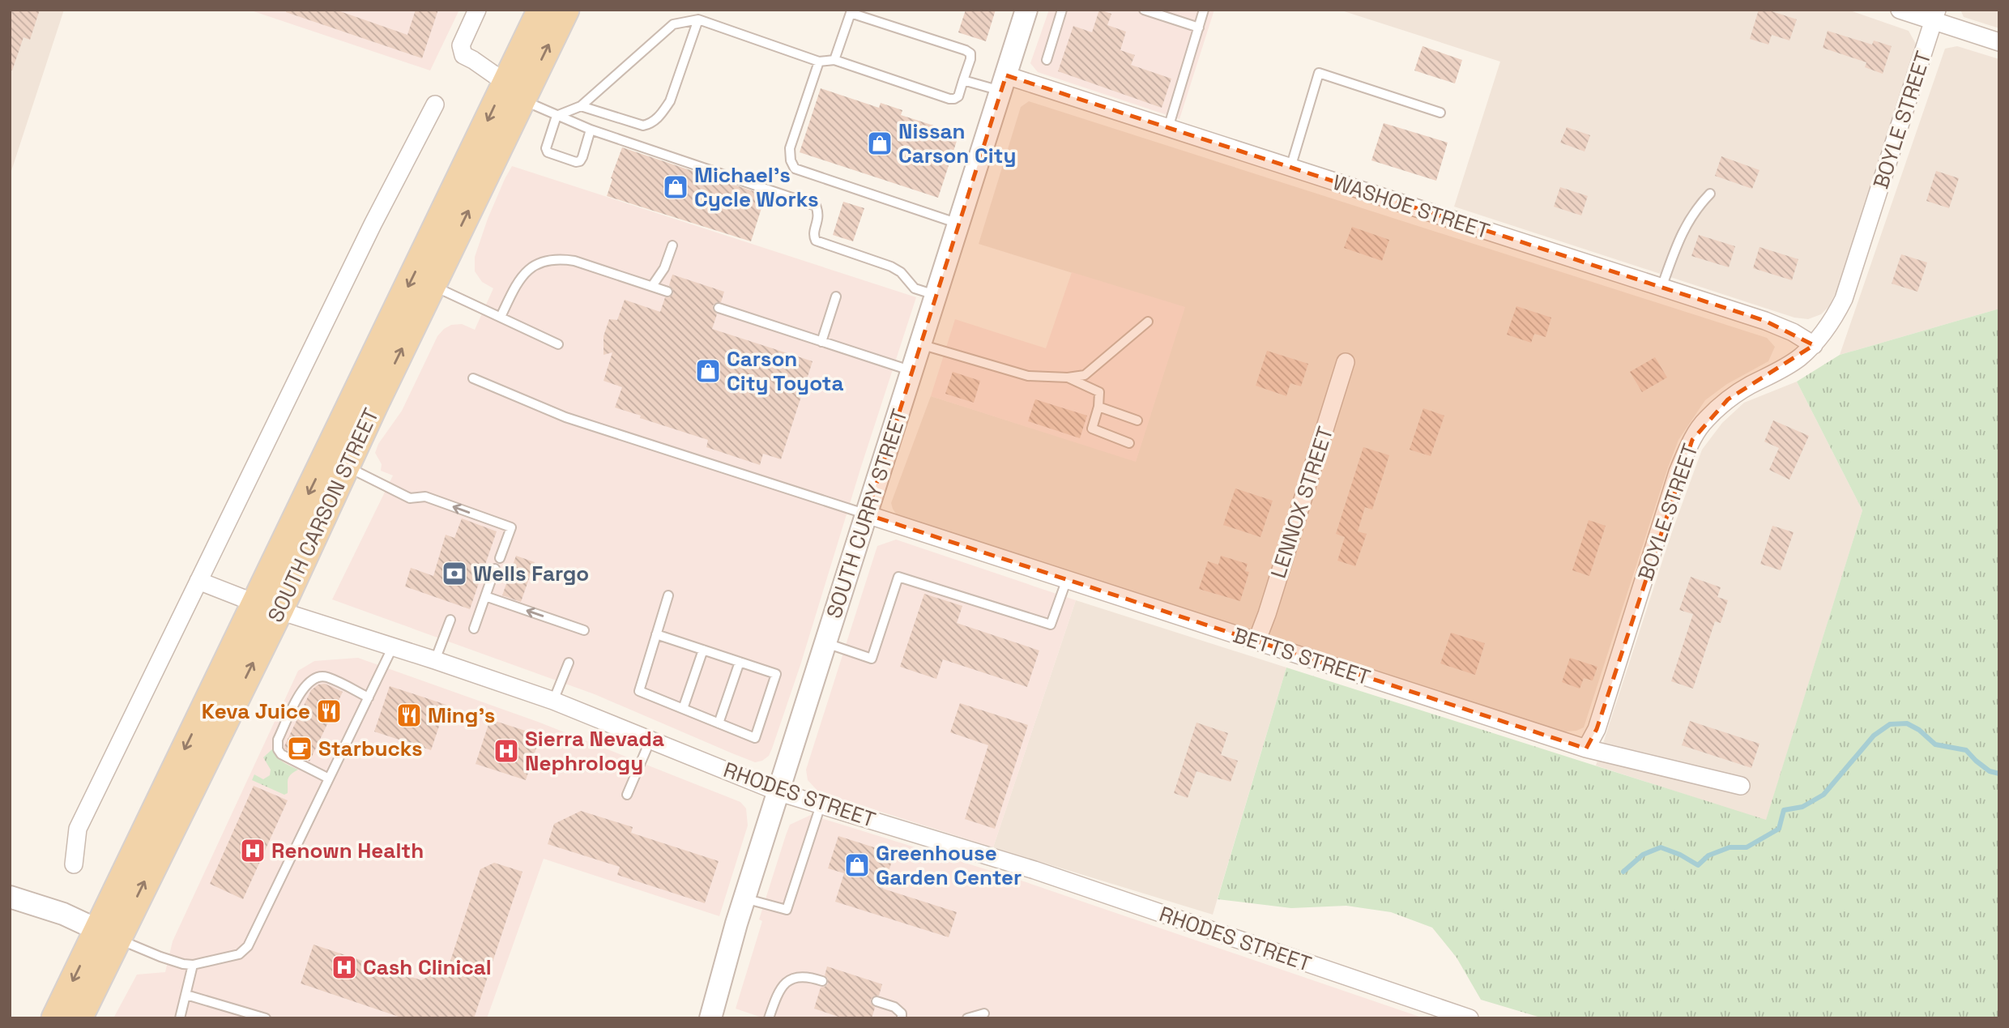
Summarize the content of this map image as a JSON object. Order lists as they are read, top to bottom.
{
  "streets": {
    "main road": ["SOUTH CARSON STREET"],
    "street": [
      "BOYLE STREET",
      "WASHOE STREET",
      "LENNOX STREET",
      "SOUTH CURRY STREET",
      "BETTS STREET",
      "RHODES STREET"
    ]
  },
  "crossings": [
    ["BOYLE STREET", "WASHOE STREET"],
    ["BOYLE STREET", "BETTS STREET"],
    ["WASHOE STREET", "SOUTH CURRY STREET"],
    ["LENNOX STREET", "BETTS STREET"],
    ["SOUTH CURRY STREET", "BETTS STREET"],
    ["SOUTH CURRY STREET", "RHODES STREET"],
    ["SOUTH CARSON STREET", "RHODES STREET"]
  ],
  "places": {
    "shop": [
      "Nissan Carson City",
      "Michael's Cycle Works",
      "Carson City Toyota",
      "Greenhouse Garden Center"
    ],
    "bank": ["Wells Fargo"],
    "restaurant": ["Keva Juice", "Ming's"],
    "cafe": ["Starbucks"],
    "hospital": ["Sierra Nevada Nephrology", "Renown Health", "Cash Clinical"]
  }
}
